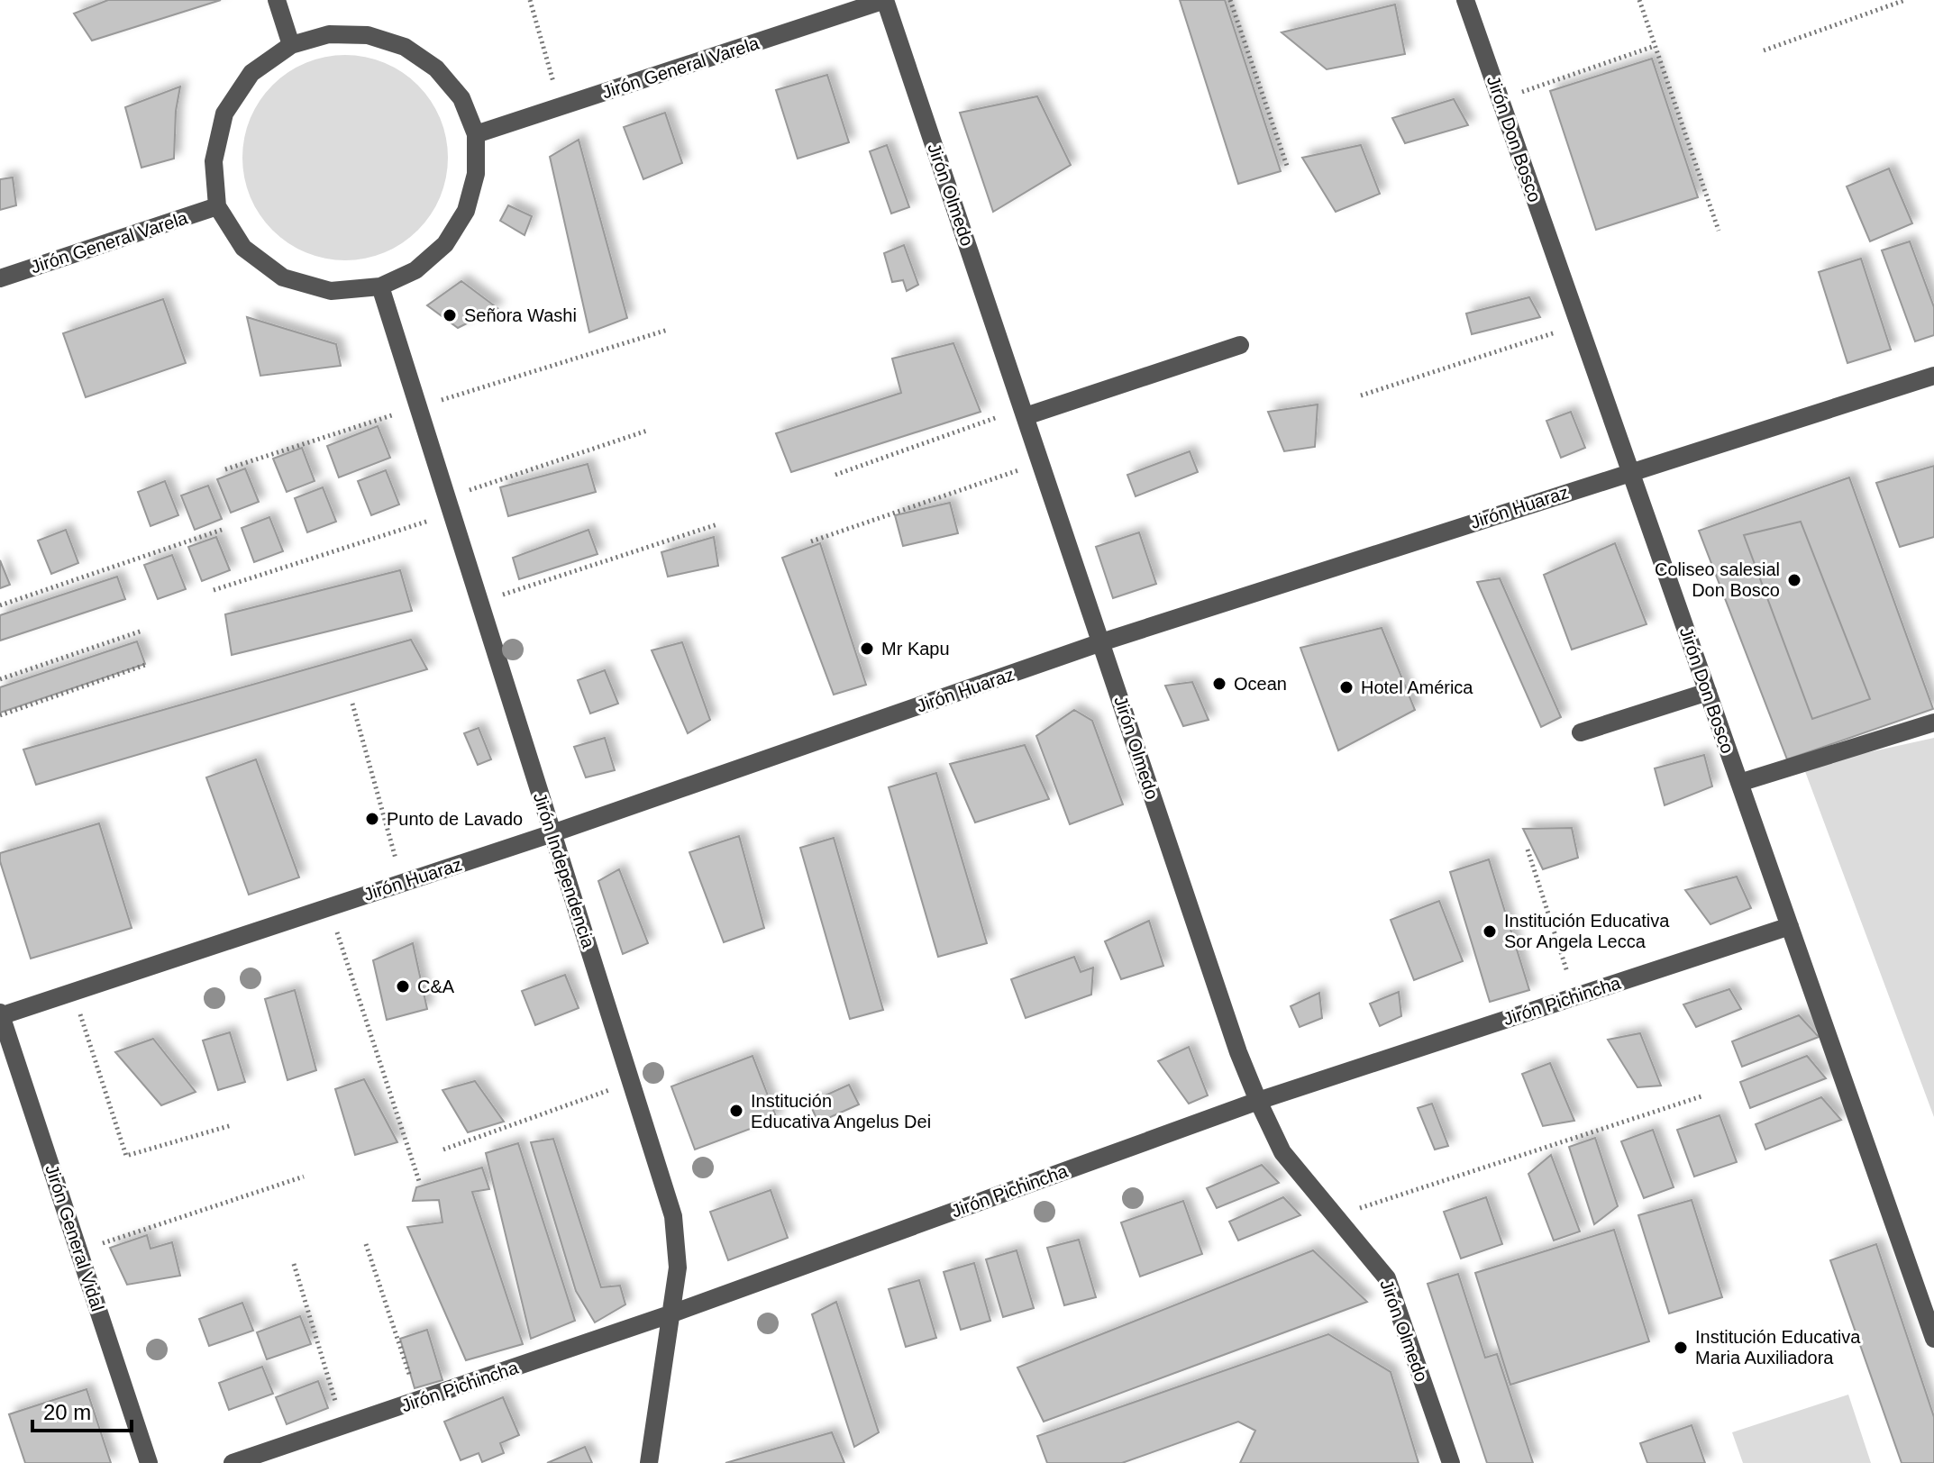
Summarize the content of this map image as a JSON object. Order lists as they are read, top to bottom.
{
  "streets": {
    "street": [
      "Jirón General Varela",
      "Jirón Don Bosco",
      "Jirón Olmedo",
      "Jirón Huaraz",
      "Jirón Independencia",
      "Jirón Pichincha",
      "Jirón General Vidal"
    ]
  },
  "crossings": [
    ["Jirón General Varela", "Jirón Olmedo"],
    ["Jirón Don Bosco", "Jirón Huaraz"],
    ["Jirón Don Bosco", "Jirón Pichincha"],
    ["Jirón Olmedo", "Jirón Huaraz"],
    ["Jirón Olmedo", "Jirón Pichincha"],
    ["Jirón Huaraz", "Jirón Independencia"],
    ["Jirón Huaraz", "Jirón General Vidal"],
    ["Jirón Independencia", "Jirón Pichincha"]
  ],
  "places": [
    "Señora Washi",
    "Coliseo salesial Don Bosco",
    "Mr Kapu",
    "Ocean",
    "Hotel América",
    "Punto de Lavado",
    "Institución Educativa Sor Angela Lecca",
    "C&A",
    "Institución Educativa Angelus Dei",
    "Institución Educativa Maria Auxiliadora"
  ],
  "scale_bar": "20 m"
}
